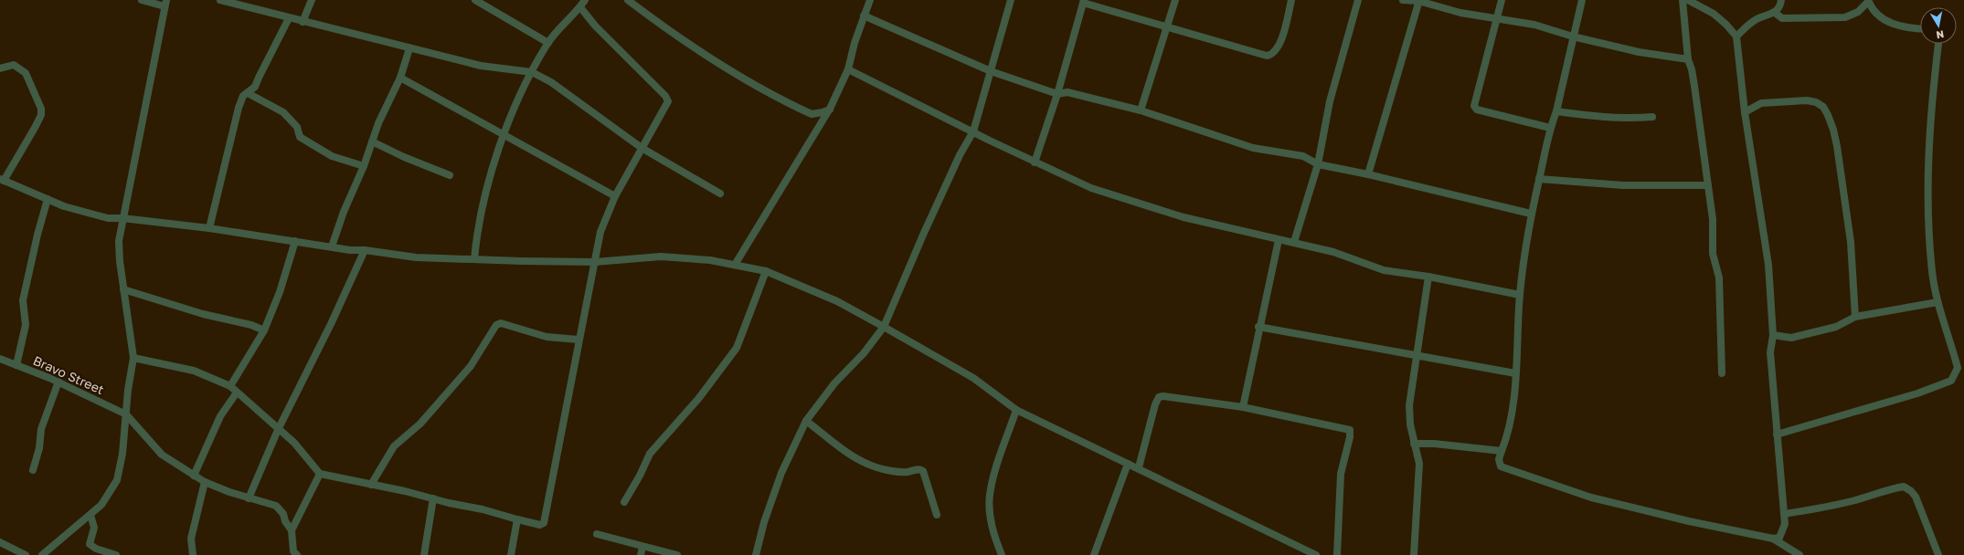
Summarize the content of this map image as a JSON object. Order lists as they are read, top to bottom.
{
  "streets": {
    "street": ["Bravo Street"]
  },
  "north": "bottom"
}
